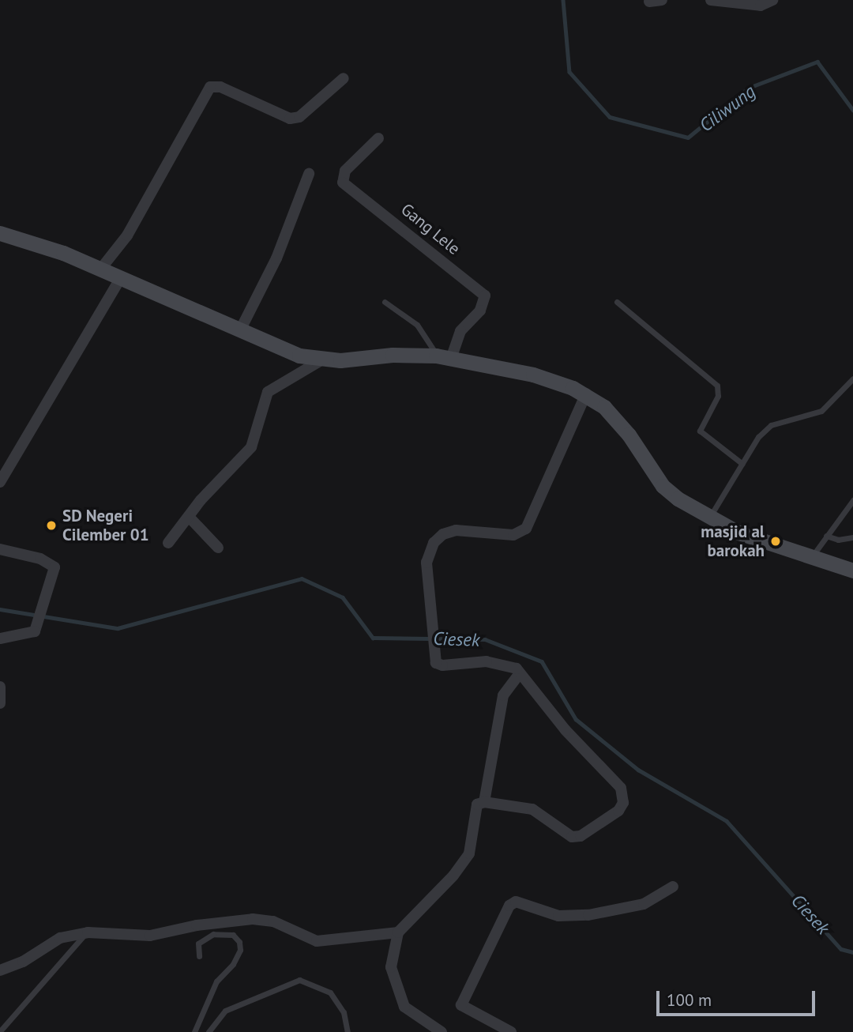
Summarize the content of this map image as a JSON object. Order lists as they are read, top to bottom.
{
  "streets": {
    "street": ["Gang Lele"]
  },
  "water": ["Ciliwung", "Ciesek"],
  "places": ["SD Negeri Cilember 01", "masjid al barokah"],
  "scale_bar": "100 m"
}
